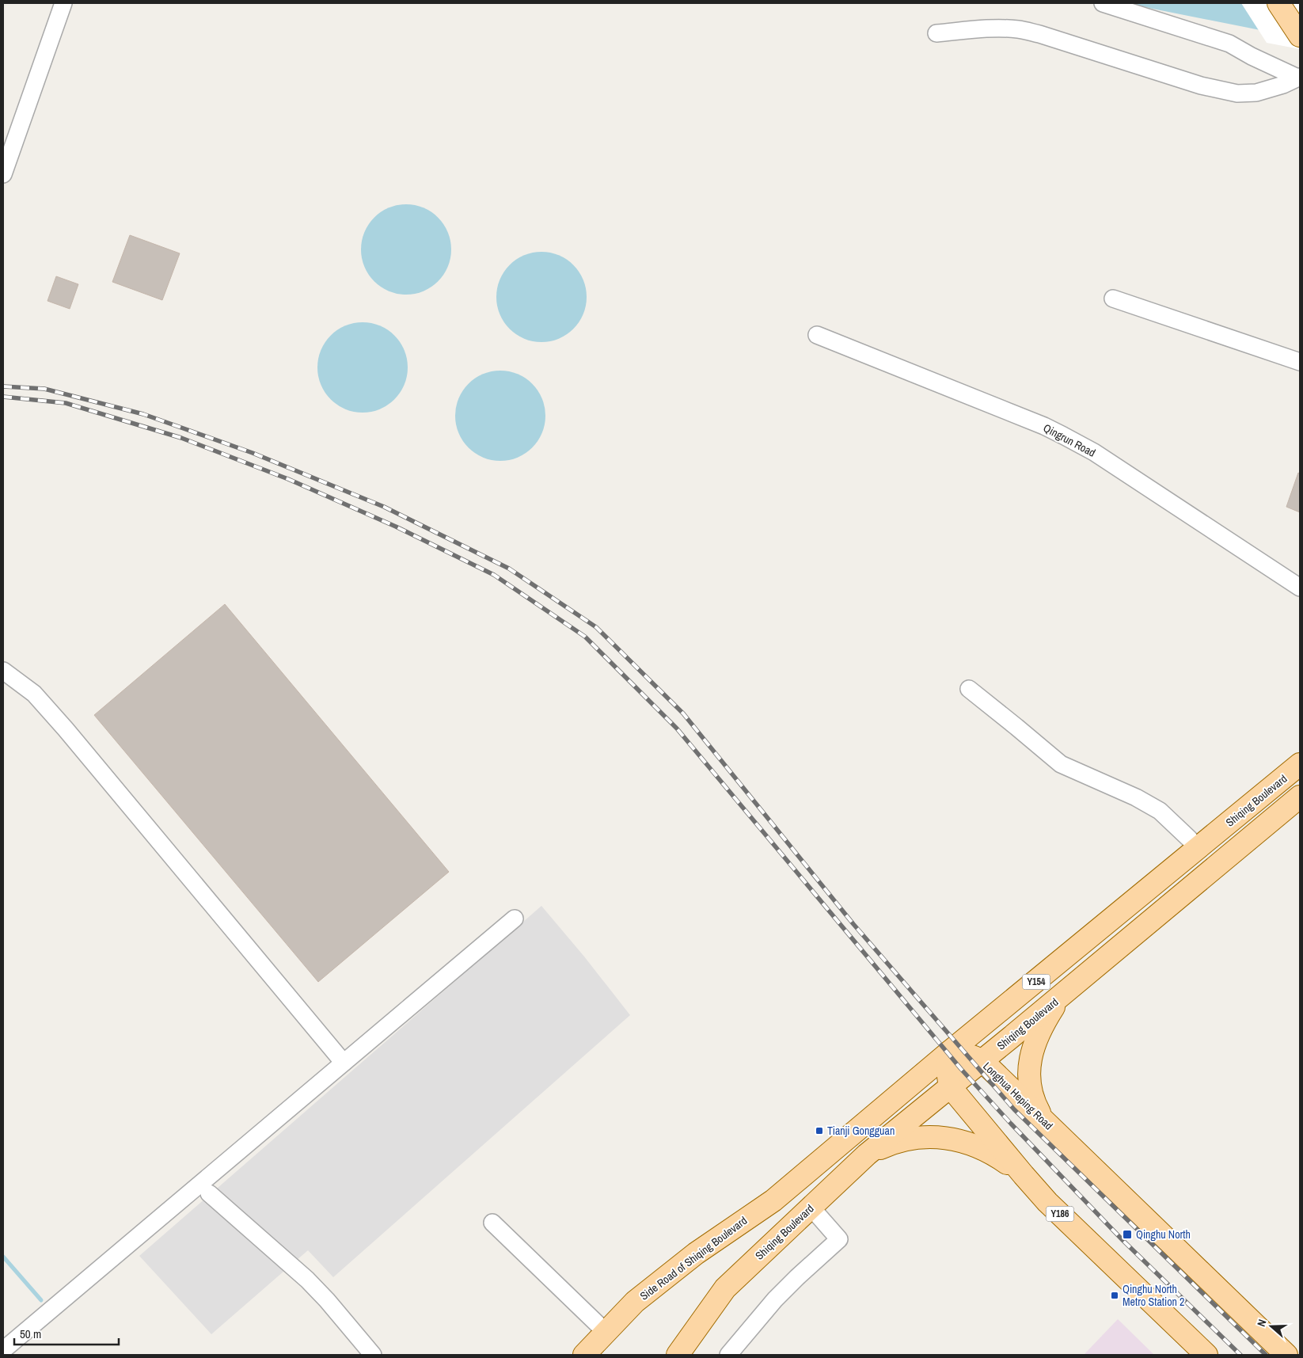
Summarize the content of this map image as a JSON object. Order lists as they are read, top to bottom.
{
  "streets": {
    "main road": [
      "Shiqing Boulevard",
      "Y154",
      "Longhua Heping Road",
      "Y186",
      "Side Road of Shiqing Boulevard"
    ],
    "street": ["Qingrun Road"]
  },
  "crossings": [
    ["Shiqing Boulevard", "Longhua Heping Road"],
    ["Shiqing Boulevard", "Y186"],
    ["Shiqing Boulevard", "Side Road of Shiqing Boulevard"]
  ],
  "places": {
    "transit": ["Tianji Gongguan", "Qinghu North", "Qinghu North Metro Station 2"]
  },
  "scale_bar": "50 m",
  "north": "left"
}
